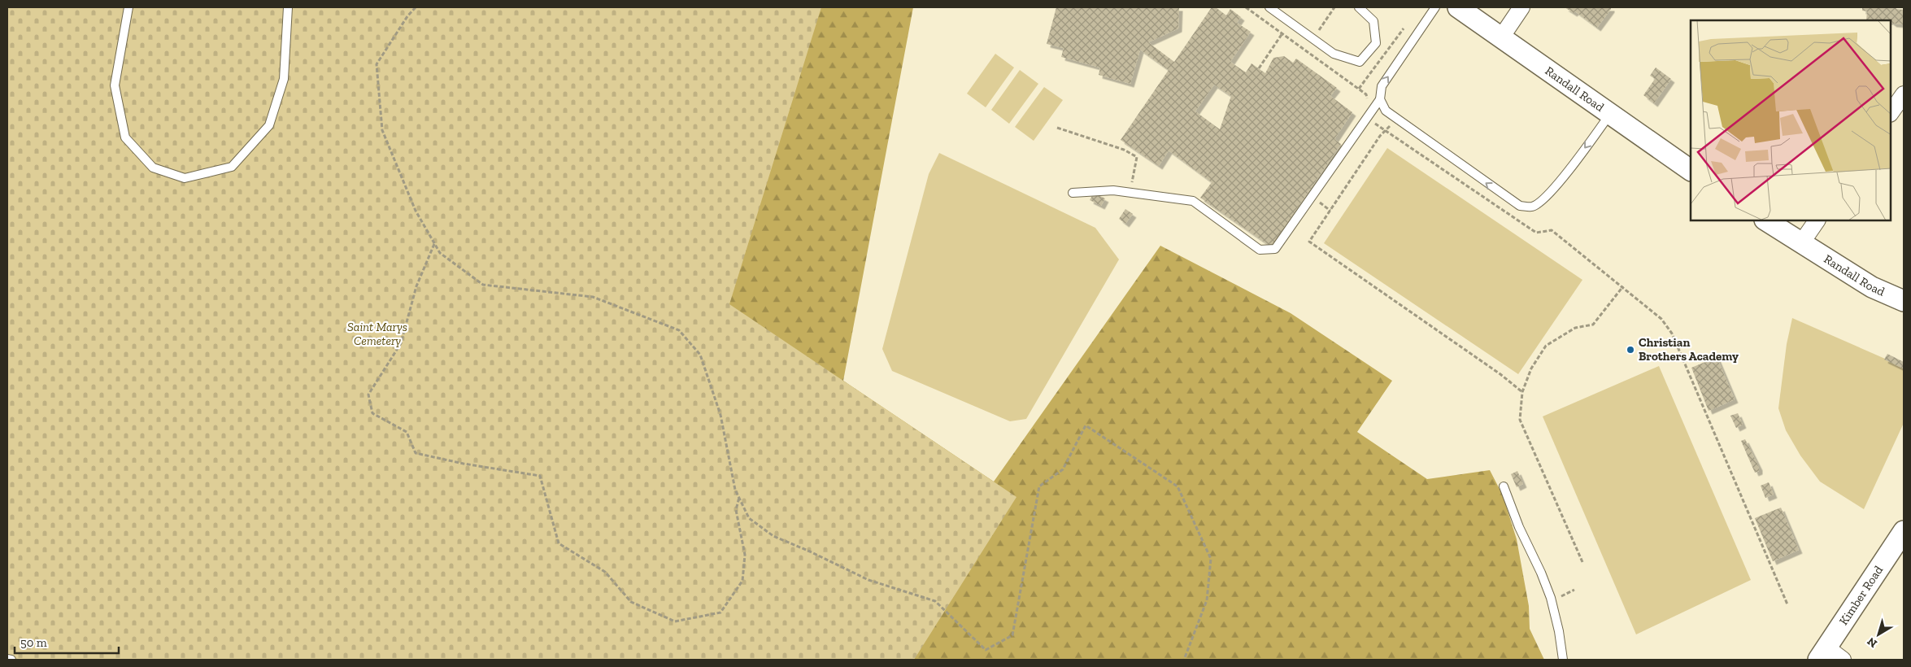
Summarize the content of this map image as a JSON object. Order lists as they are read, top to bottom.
{
  "streets": {
    "street": ["Randall Road", "Kimber Road"]
  },
  "parks": ["Saint Marys Cemetery"],
  "places": ["Christian Brothers Academy"],
  "scale_bar": "50 m",
  "north": "bottom left"
}
